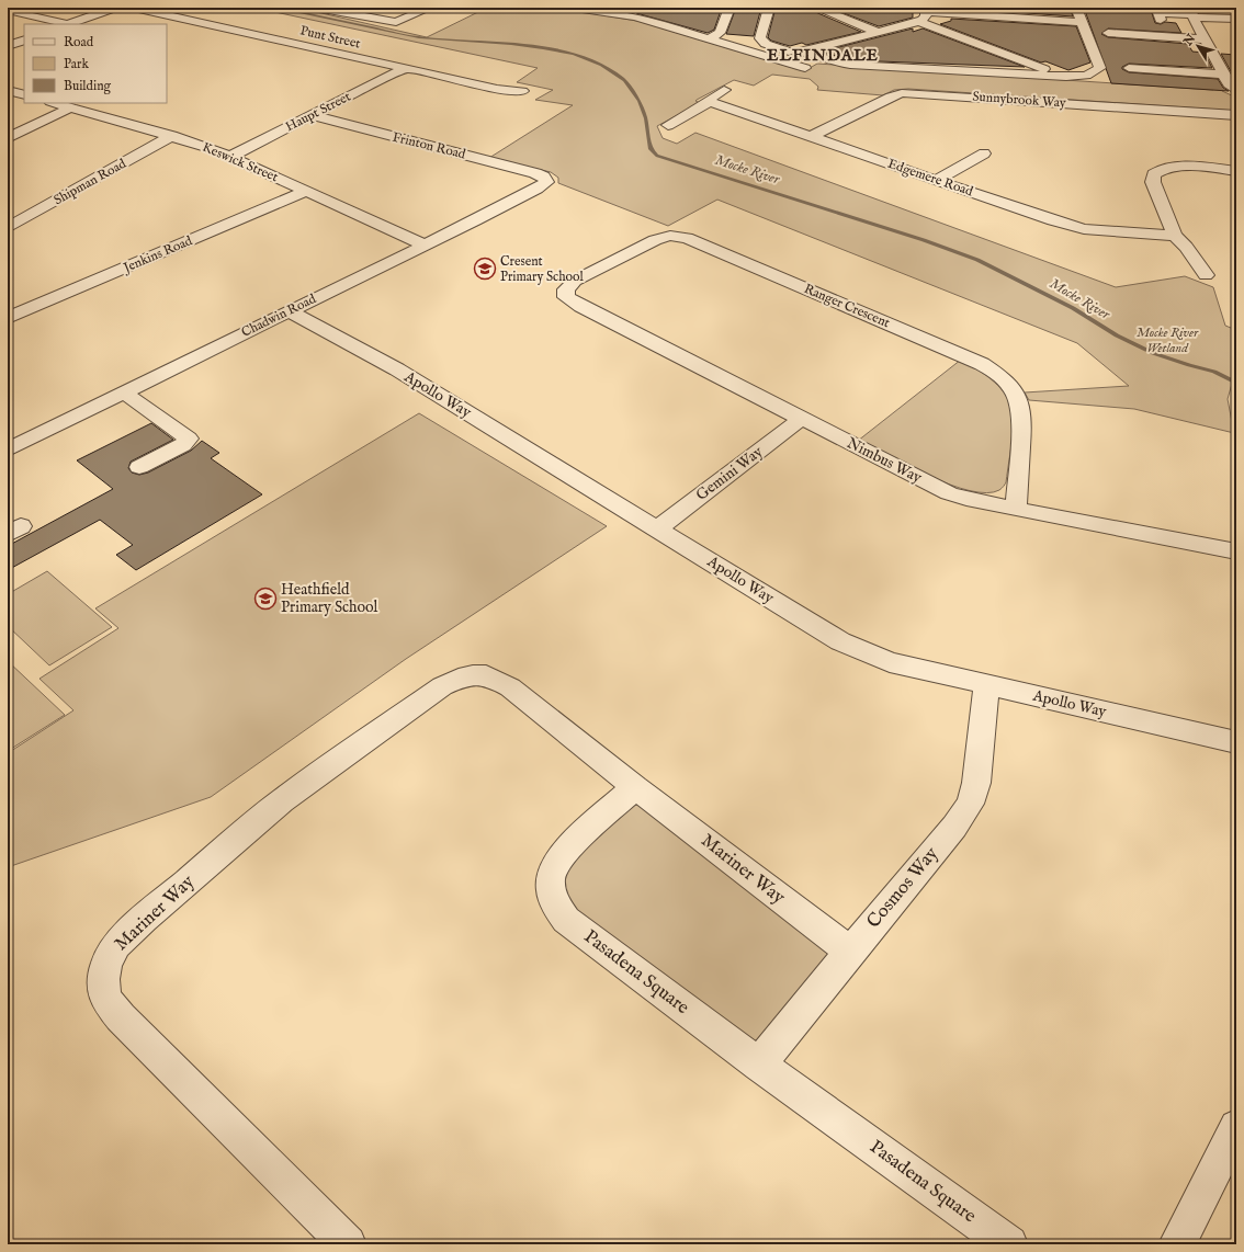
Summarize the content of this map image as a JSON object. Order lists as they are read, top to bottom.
{
  "streets": {
    "street": [
      "Punt Street",
      "Sunnybrook Way",
      "Haupt Street",
      "Frinton Road",
      "Keswick Street",
      "Edgemere Road",
      "Shipman Road",
      "Jenkins Road",
      "Ranger Crescent",
      "Chadwin Road",
      "Apollo Way",
      "Nimbus Way",
      "Gemini Way",
      "Mariner Way",
      "Cosmos Way",
      "Pasadena Square"
    ]
  },
  "crossings": [
    ["Punt Street", "Haupt Street"],
    ["Sunnybrook Way", "Edgemere Road"],
    ["Haupt Street", "Frinton Road"],
    ["Haupt Street", "Keswick Street"],
    ["Frinton Road", "Chadwin Road"],
    ["Keswick Street", "Shipman Road"],
    ["Keswick Street", "Jenkins Road"],
    ["Keswick Street", "Chadwin Road"],
    ["Ranger Crescent", "Nimbus Way"],
    ["Chadwin Road", "Apollo Way"],
    ["Apollo Way", "Gemini Way"],
    ["Apollo Way", "Cosmos Way"],
    ["Nimbus Way", "Gemini Way"],
    ["Mariner Way", "Cosmos Way"],
    ["Mariner Way", "Pasadena Square"],
    ["Cosmos Way", "Pasadena Square"]
  ],
  "districts": ["ELFINDALE"],
  "water": ["Mocke River"],
  "parks": ["Mocke River Wetland"],
  "places": {
    "school or university": ["Cresent Primary School", "Heathfield Primary School"]
  },
  "legend": ["Road", "Park", "Building"],
  "north": "top left"
}
